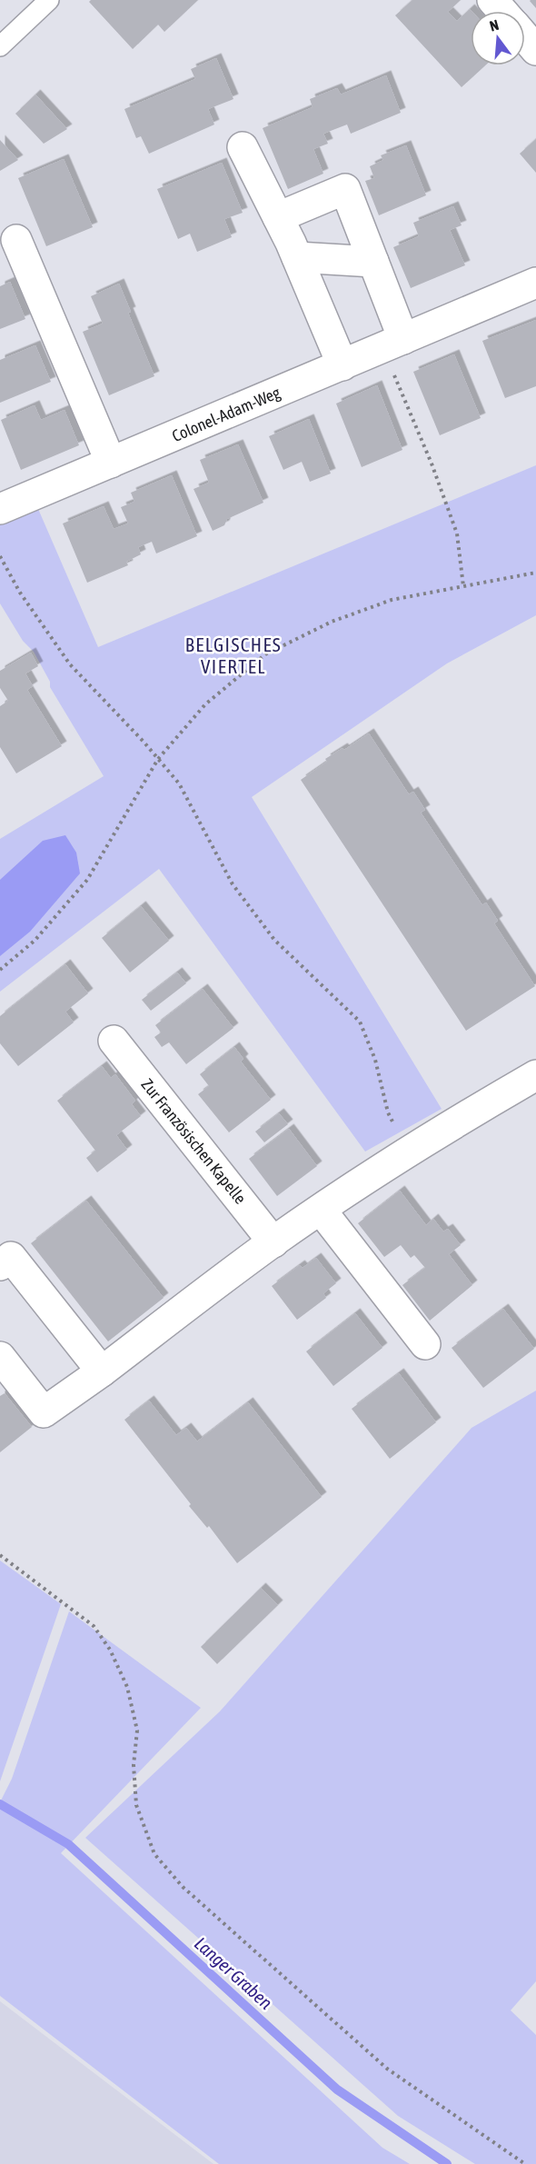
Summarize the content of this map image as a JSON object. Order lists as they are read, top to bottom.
{
  "streets": {
    "street": ["Colonel-Adam-Weg", "Zur Französischen Kapelle"]
  },
  "districts": ["BELGISCHES VIERTEL"],
  "water": ["Langer Graben"],
  "north": "top"
}
